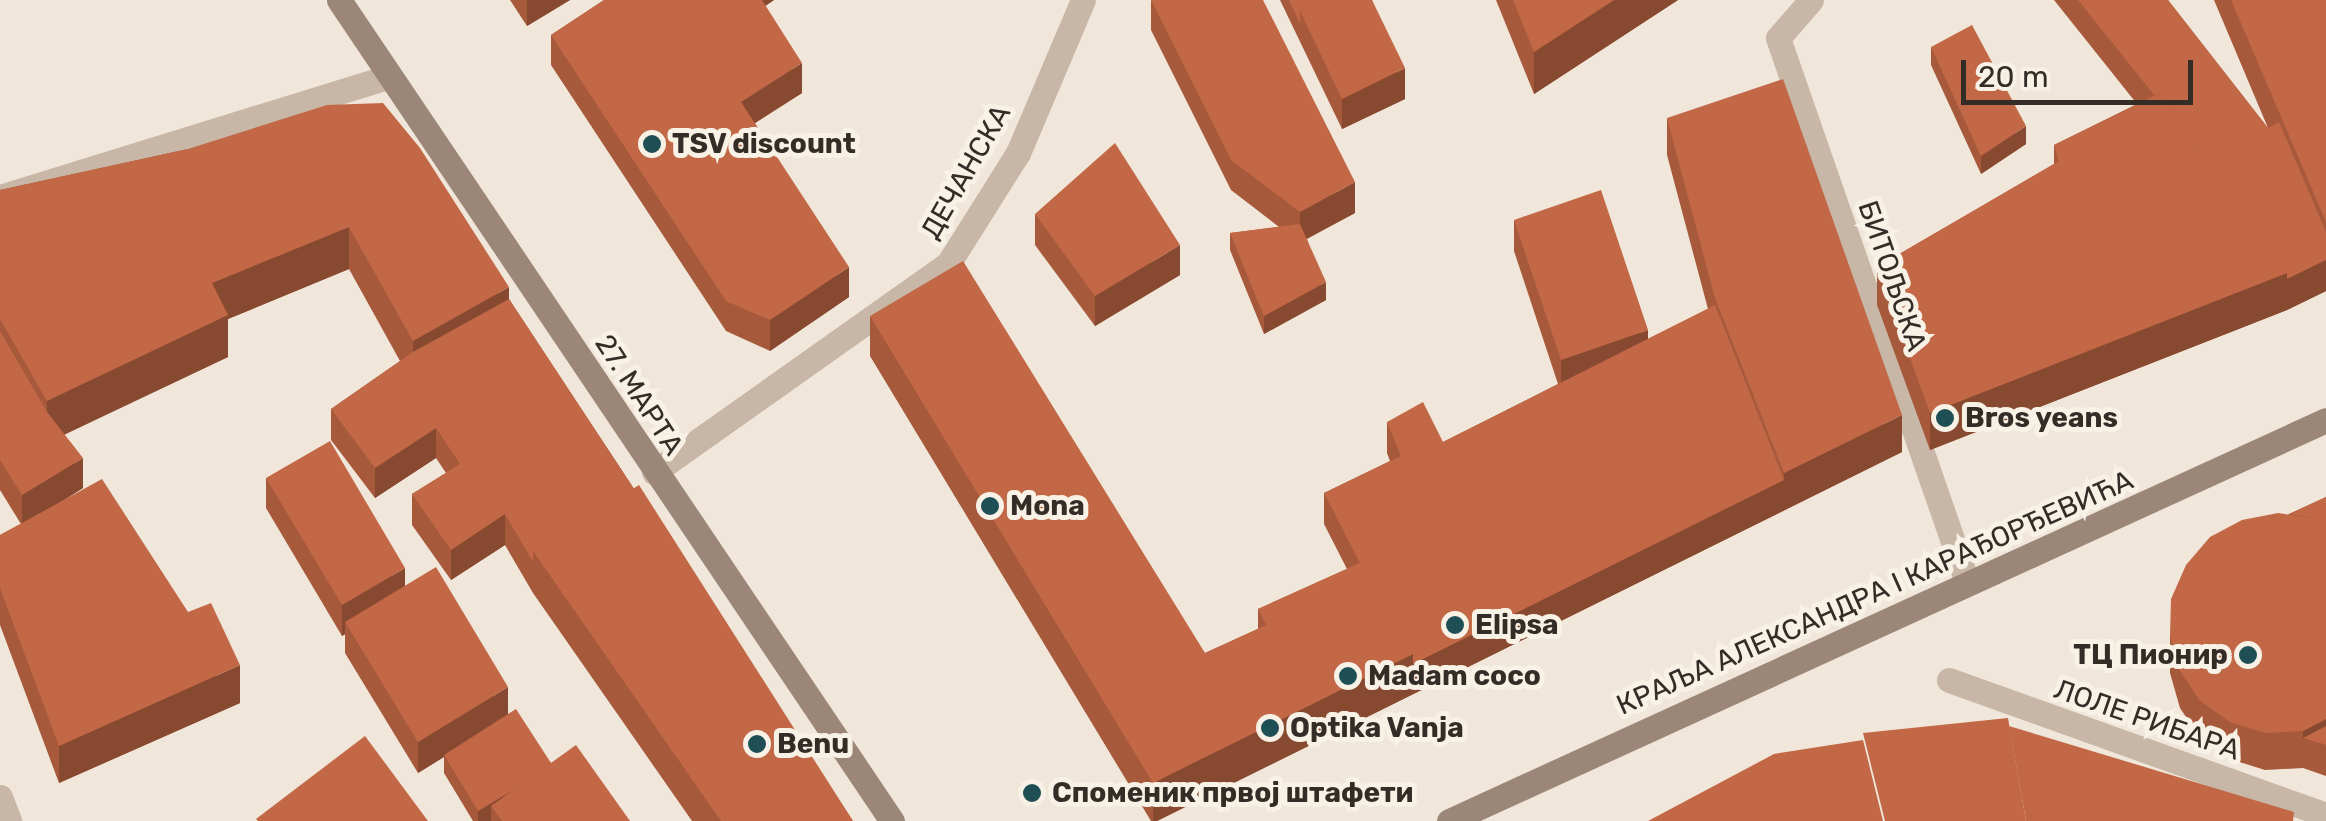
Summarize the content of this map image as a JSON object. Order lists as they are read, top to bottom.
{
  "streets": {
    "street": [
      "ДЕЧАНСКА",
      "БИТОЉСКА",
      "27. МАРТА",
      "КРАЉА АЛЕКСАНДРА I КАРАЂОРЂЕВИЋА",
      "ЛОЛЕ РИБАРА"
    ]
  },
  "crossings": [
    ["ДЕЧАНСКА", "27. МАРТА"],
    ["БИТОЉСКА", "КРАЉА АЛЕКСАНДРА I КАРАЂОРЂЕВИЋА"]
  ],
  "places": [
    "TSV discount",
    "Bros yeans",
    "Mona",
    "Elipsa",
    "ТЦ Пионир",
    "Madam coco",
    "Optika Vanja",
    "Benu",
    "Споменик првој штафети"
  ],
  "scale_bar": "20 m"
}
